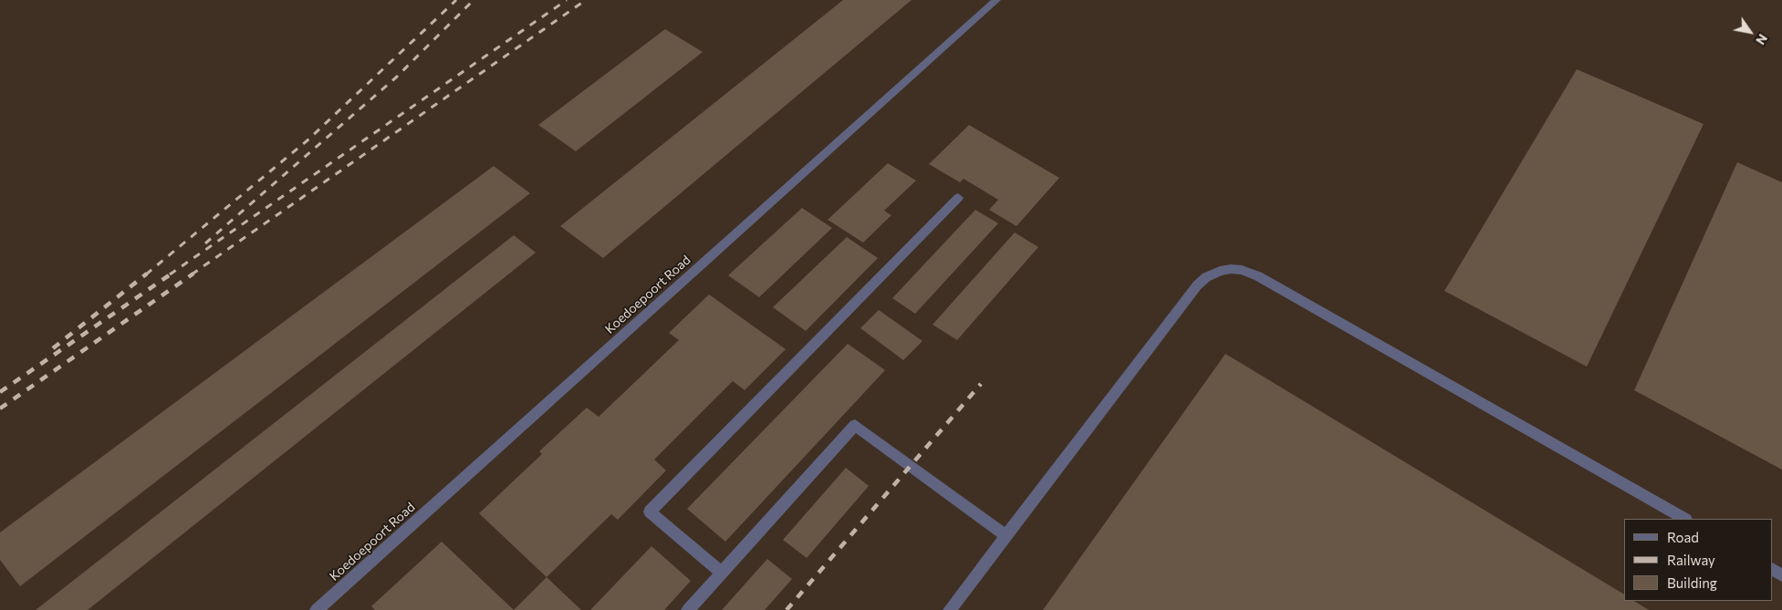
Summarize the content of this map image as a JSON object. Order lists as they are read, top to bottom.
{
  "streets": {
    "street": ["Koedoepoort Road"]
  },
  "legend": ["Road", "Railway", "Building"],
  "north": "bottom right"
}
